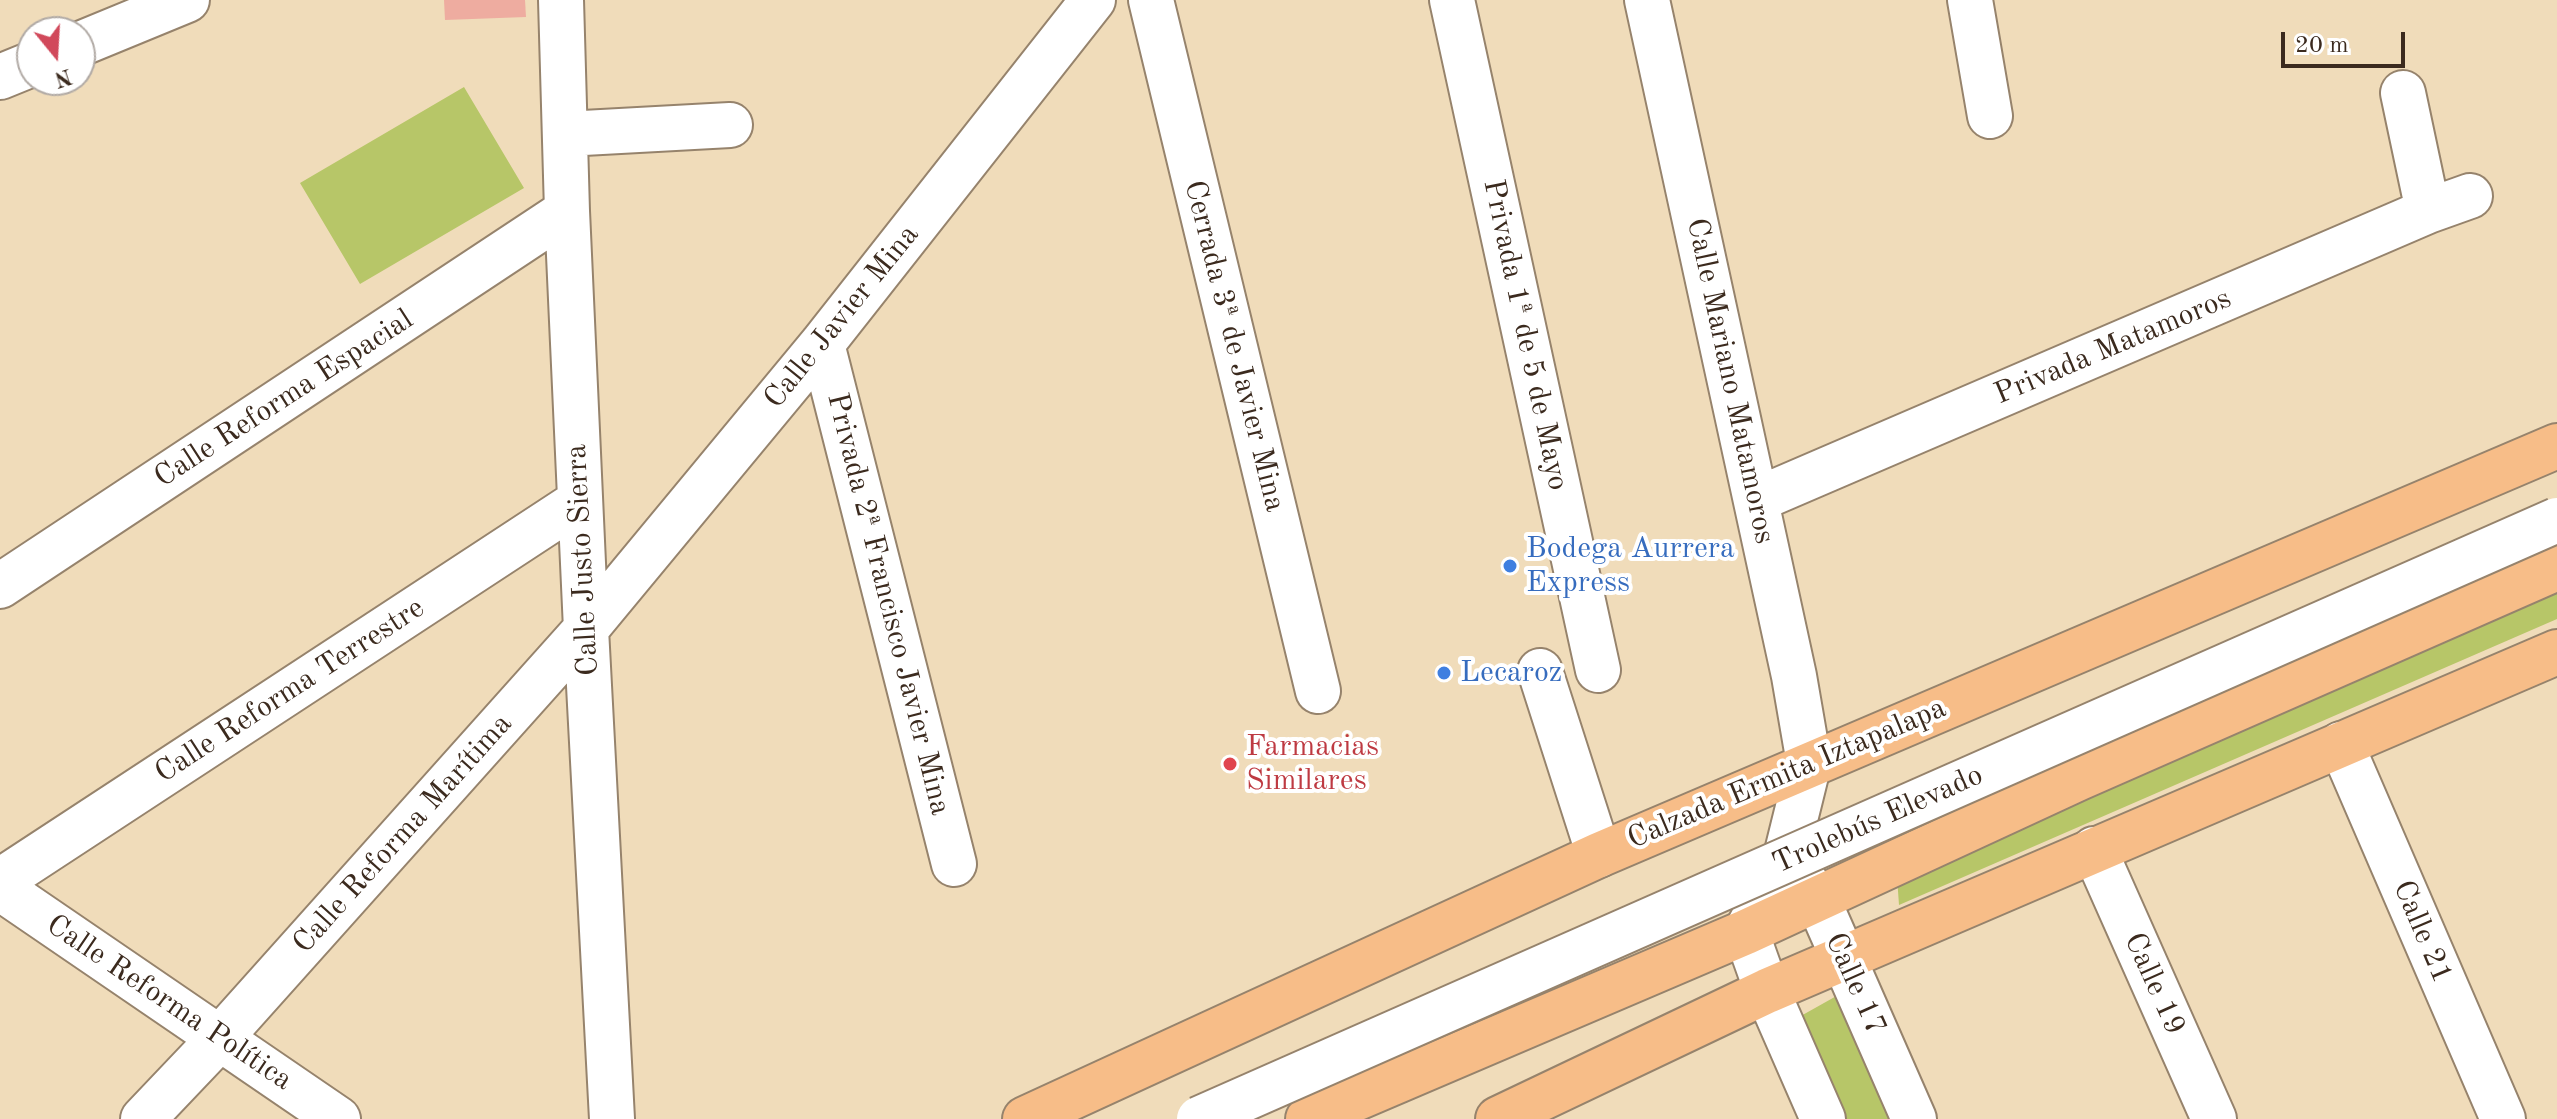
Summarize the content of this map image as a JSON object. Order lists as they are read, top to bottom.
{
  "streets": {
    "main road": ["Calzada Ermita Iztapalapa"],
    "street": [
      "Calle Javier Mina",
      "Privada 1ª de 5 de Mayo",
      "Cerrada 3ª de Javier Mina",
      "Privada Matamoros",
      "Calle Mariano Matamoros",
      "Calle Reforma Espacial",
      "Calle Justo Sierra",
      "Privada 2ª Francisco Javier Mina",
      "Calle Reforma Terrestre",
      "Trolebús Elevado",
      "Calle Reforma Marítima",
      "Calle 21",
      "Calle 17",
      "Calle 19",
      "Calle Reforma Política"
    ]
  },
  "crossings": [
    ["Calle Javier Mina", "Calle Justo Sierra"],
    ["Calle Javier Mina", "Privada 2ª Francisco Javier Mina"],
    ["Calle Javier Mina", "Calle Reforma Marítima"],
    ["Privada Matamoros", "Calle Mariano Matamoros"],
    ["Calle Mariano Matamoros", "Calzada Ermita Iztapalapa"],
    ["Calle Reforma Espacial", "Calle Justo Sierra"],
    ["Calle Justo Sierra", "Calle Reforma Terrestre"],
    ["Calle Justo Sierra", "Calle Reforma Marítima"],
    ["Calle Reforma Marítima", "Calle Reforma Política"]
  ],
  "places": ["Bodega Aurrera Express", "Lecaroz", "Farmacias Similares"],
  "scale_bar": "20 m",
  "north": "bottom"
}
